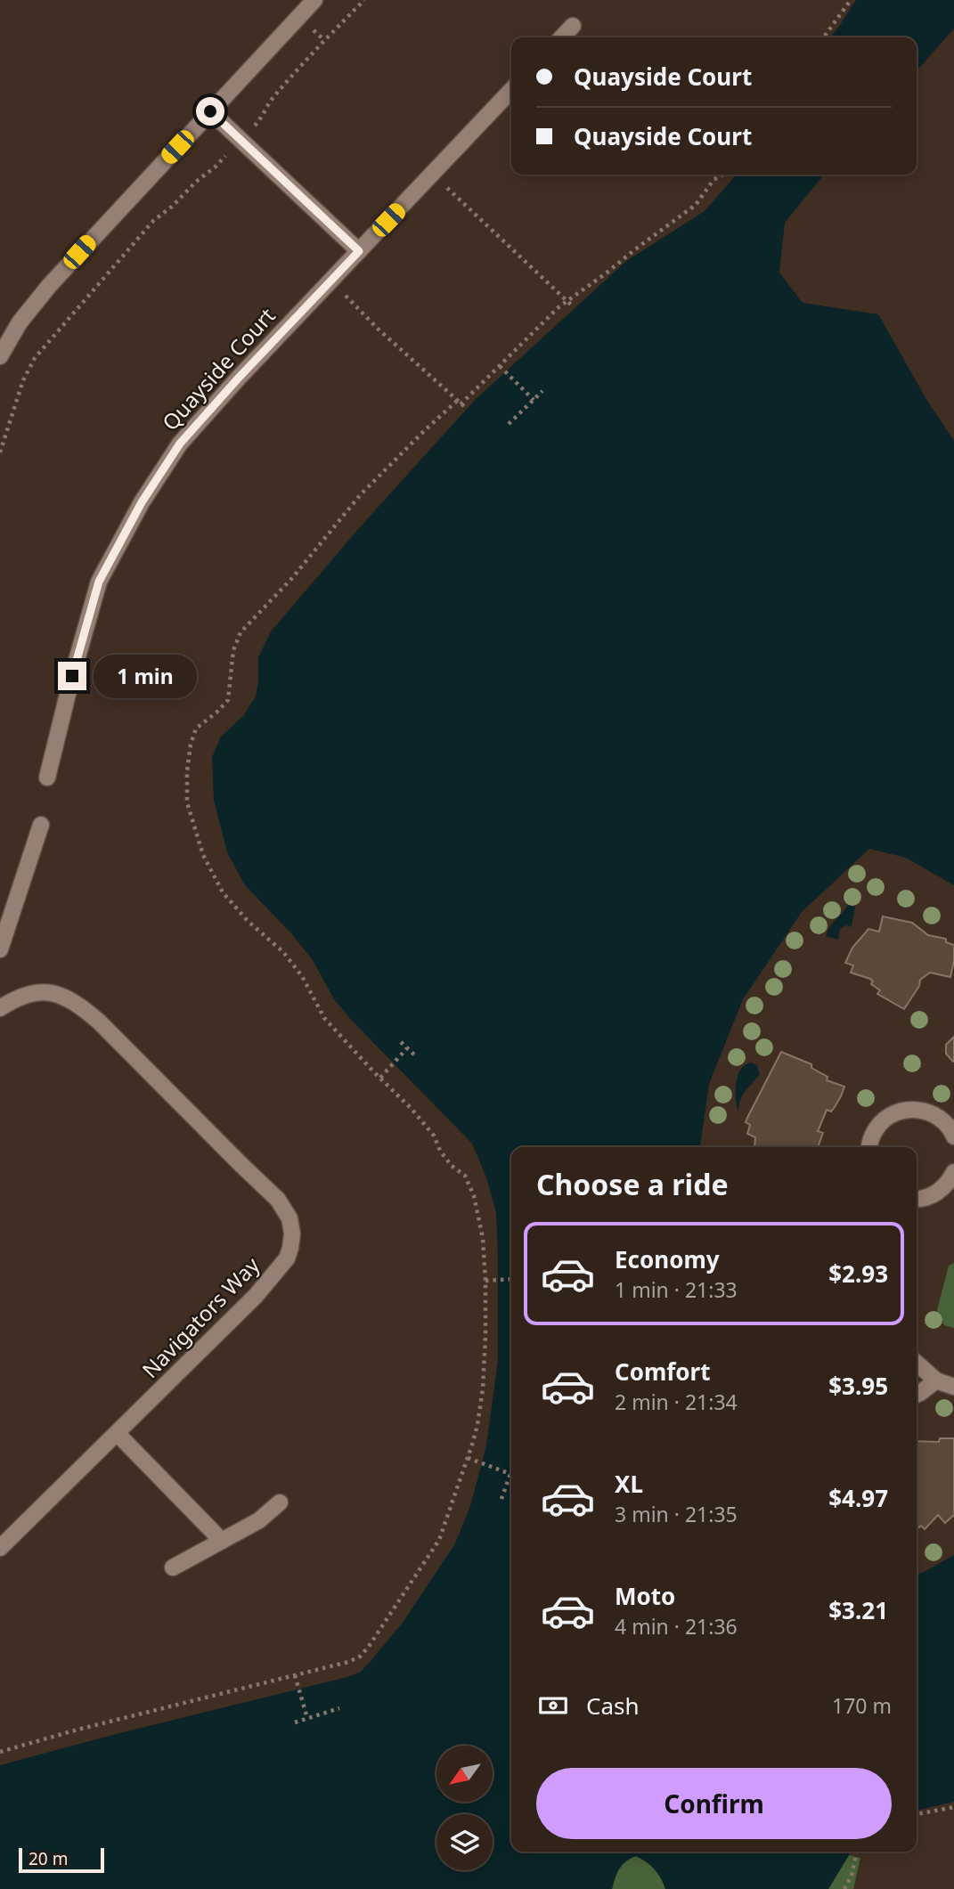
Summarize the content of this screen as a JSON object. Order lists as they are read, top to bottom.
{
  "streets": {
    "street": ["Quayside Court", "Navigators Way"]
  },
  "scale_bar": "20 m",
  "north": "bottom left",
  "page": {
    "banner": ["Quayside Court", "Quayside Court"],
    "bubble": "1 min",
    "heading": "Choose a ride",
    "list": [
      {
        "name": "Economy",
        "note": "1 min · 21:33",
        "value": "$2.93"
      },
      {
        "name": "Comfort",
        "note": "2 min · 21:34",
        "value": "$3.95"
      },
      {
        "name": "XL",
        "note": "3 min · 21:35",
        "value": "$4.97"
      },
      {
        "name": "Moto",
        "note": "4 min · 21:36",
        "value": "$3.21"
      }
    ],
    "pay": ["Cash", "170 m"],
    "buttons": "Confirm",
    "scale": "20 m"
  }
}
